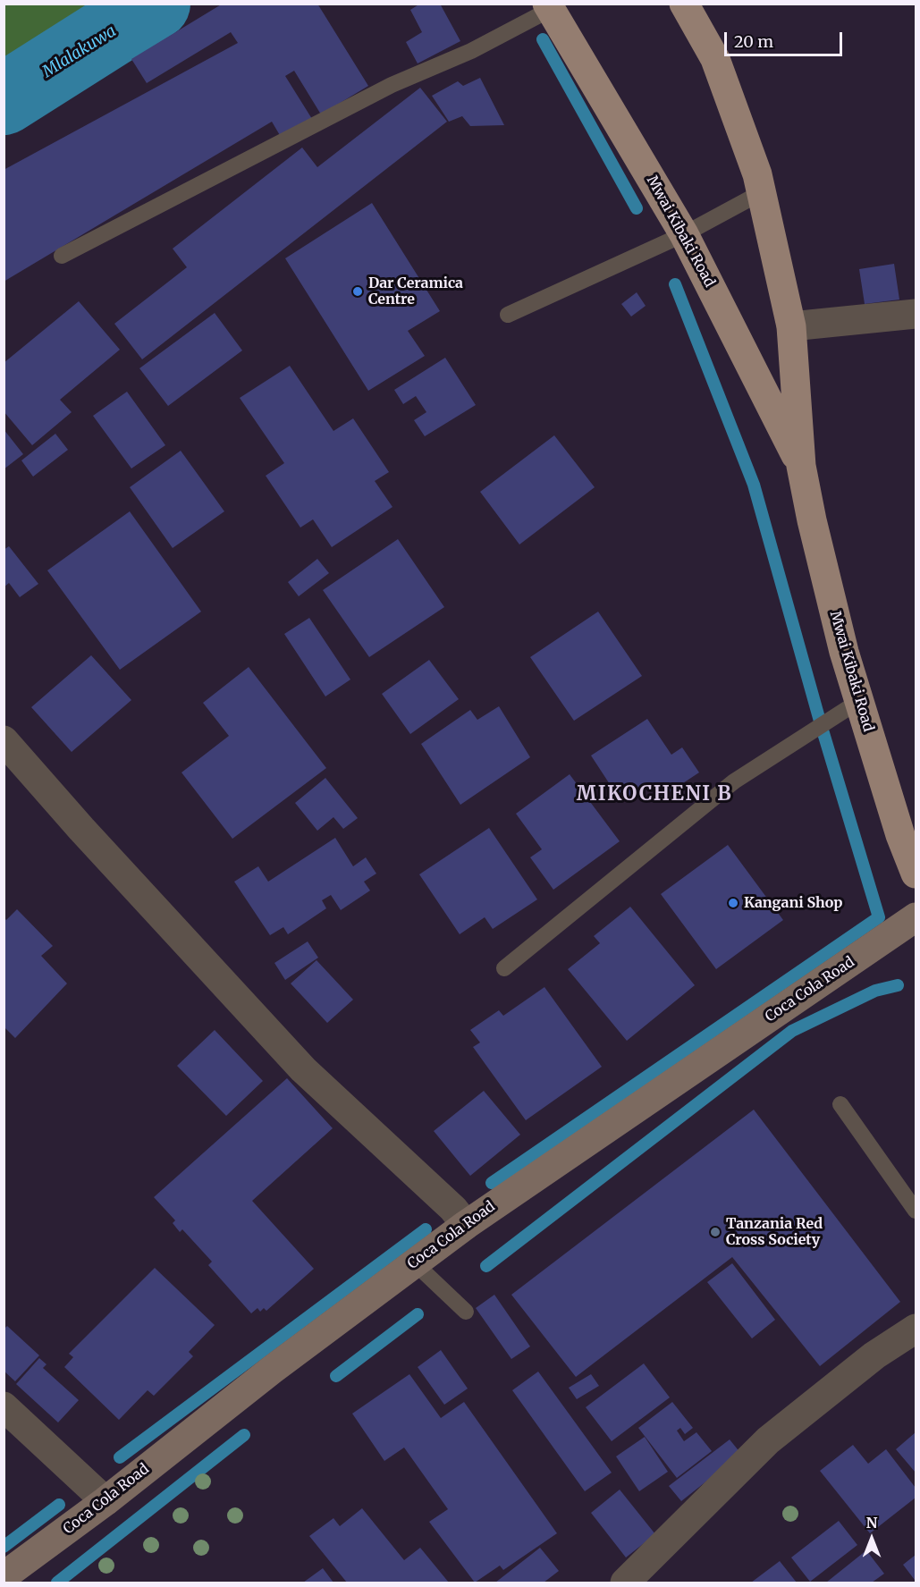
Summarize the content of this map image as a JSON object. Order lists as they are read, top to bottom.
{
  "streets": {
    "main road": ["Mwai Kibaki Road", "Coca Cola Road"]
  },
  "districts": ["MIKOCHENI B"],
  "water": ["Mlalakuwa"],
  "places": ["Dar Ceramica Centre", "Kangani Shop", "Tanzania Red Cross Society"],
  "scale_bar": "20 m",
  "north": "top"
}
